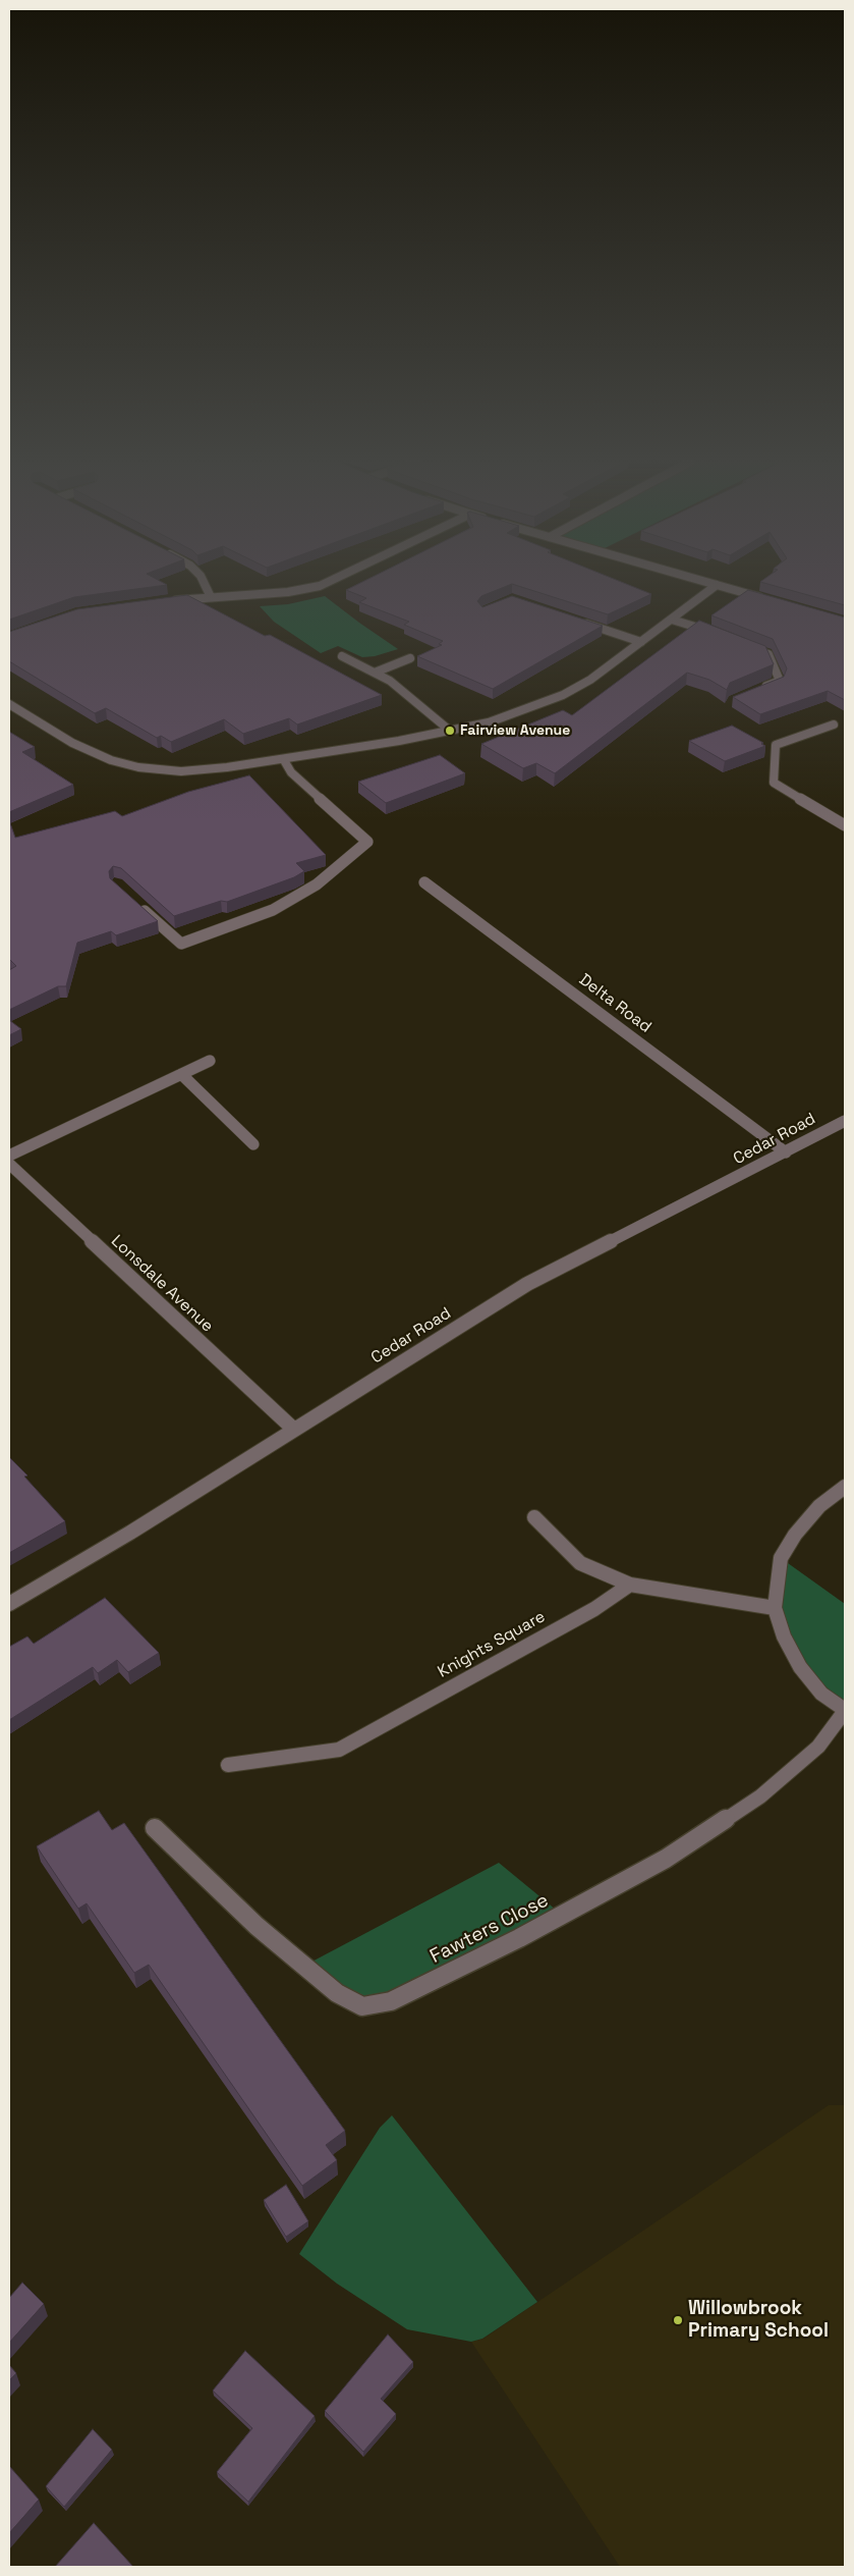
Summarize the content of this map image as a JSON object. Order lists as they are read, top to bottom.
{
  "streets": {
    "street": [
      "Delta Road",
      "Cedar Road",
      "Lonsdale Avenue",
      "Knights Square",
      "Fawters Close"
    ]
  },
  "crossings": [
    ["Delta Road", "Cedar Road"],
    ["Cedar Road", "Lonsdale Avenue"]
  ],
  "places": ["Fairview Avenue", "Willowbrook Primary School"]
}
